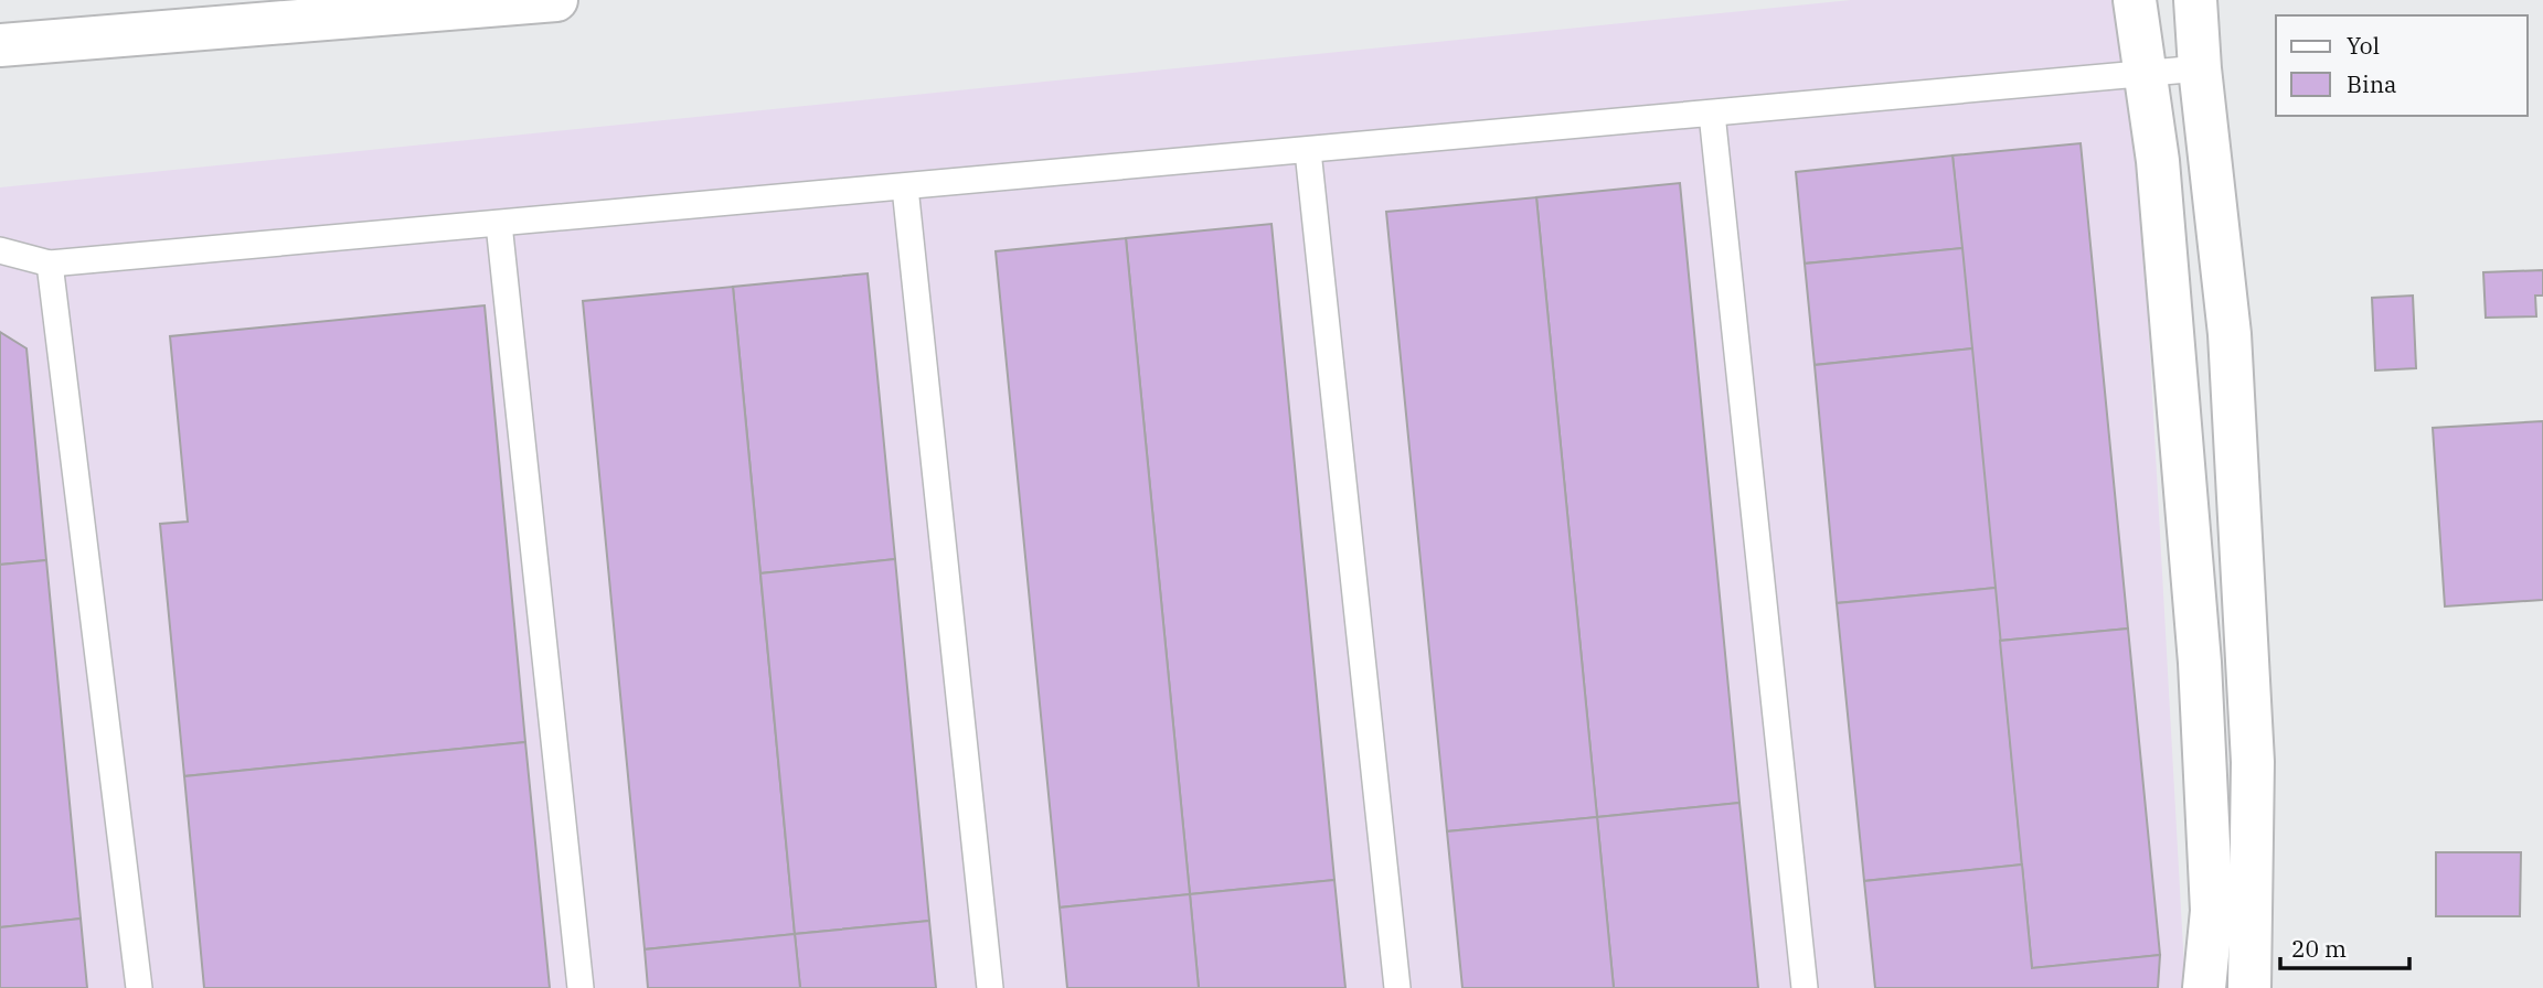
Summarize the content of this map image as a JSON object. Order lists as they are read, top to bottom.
{
  "legend": ["Yol", "Bina"],
  "scale_bar": "20 m"
}
